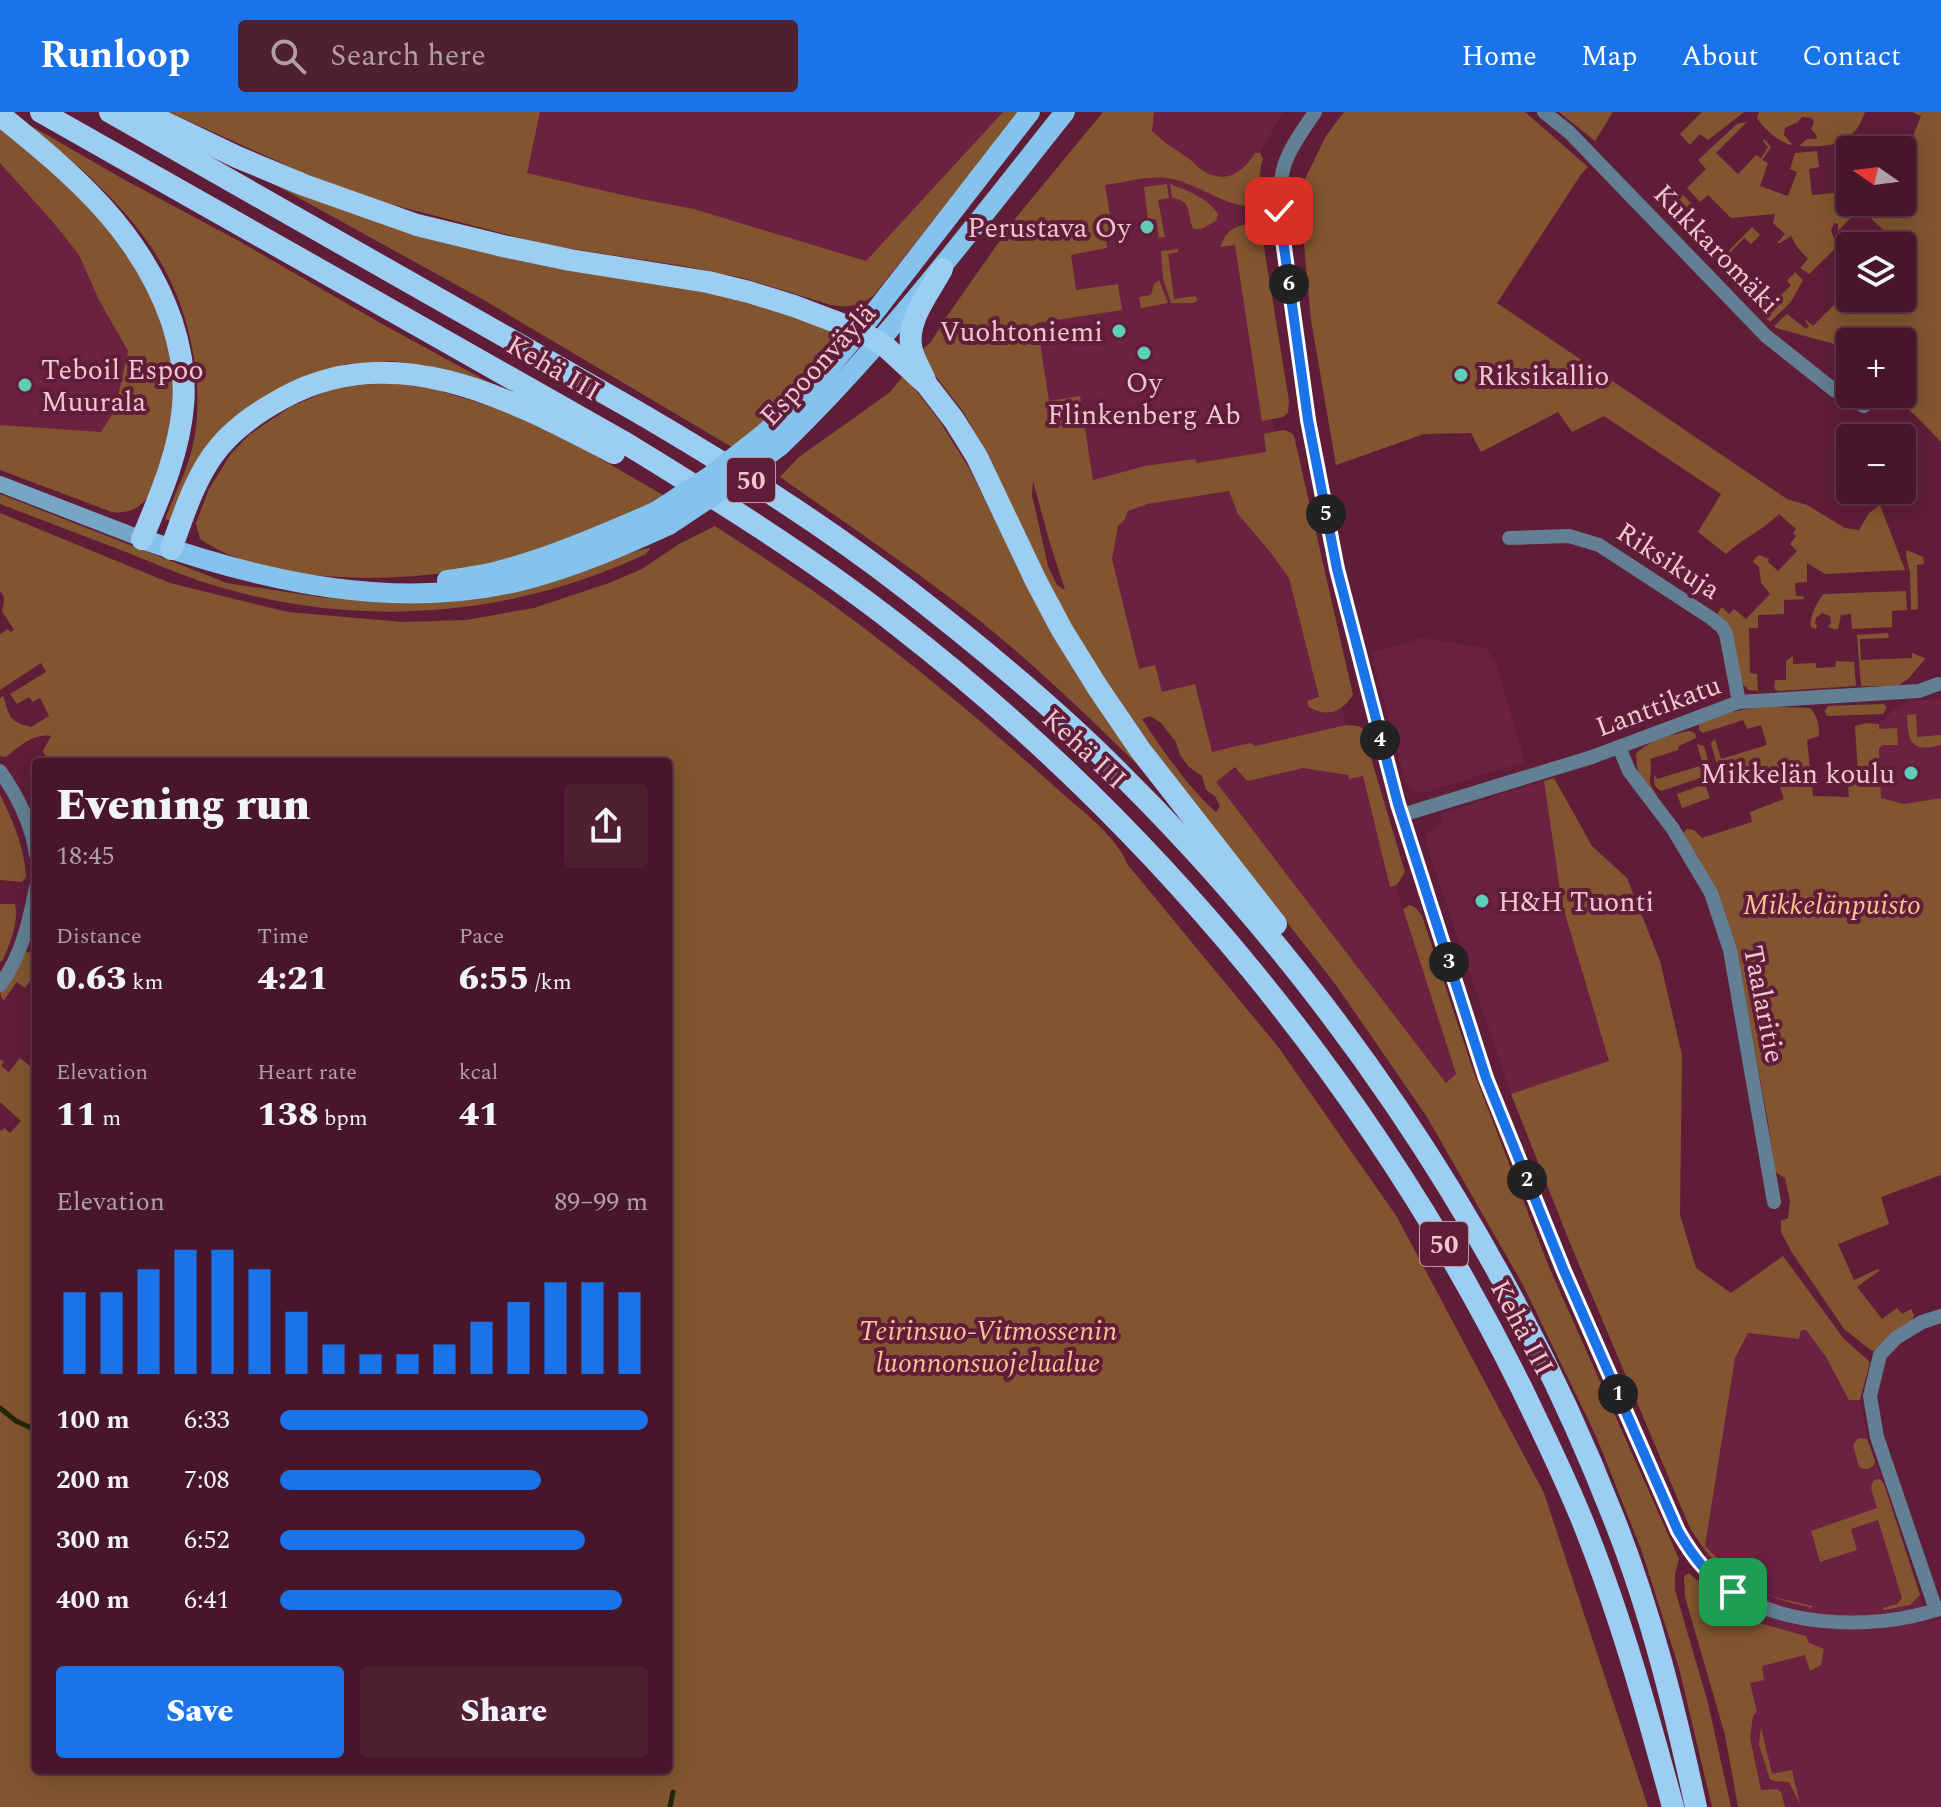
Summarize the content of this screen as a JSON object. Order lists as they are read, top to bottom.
{
  "streets": {
    "highway": ["Kehä III", "50"],
    "main road": ["Espoonväylä"],
    "street": [
      "Kukkaromäki",
      "Riksikuja",
      "Lanttikatu",
      "Taalaritie"
    ]
  },
  "crossings": [
    ["Riksikuja", "Lanttikatu"],
    ["Lanttikatu", "Taalaritie"]
  ],
  "parks": ["Mikkelänpuisto", "Teirinsuo-Vitmossenin luonnonsuojelualue"],
  "places": [
    "Perustava Oy",
    "Vuohtoniemi",
    "Oy Flinkenberg Ab",
    "Riksikallio",
    "Teboil Espoo Muurala",
    "Mikkelän koulu",
    "H&H Tuonti"
  ],
  "north": "left",
  "page": {
    "header": "Runloop",
    "search": "Search here",
    "nav": [
      "Home",
      "Map",
      "About",
      "Contact"
    ],
    "map_buttons": ["+", "−"],
    "pins": [
      "6",
      "5",
      "4",
      "3",
      "2",
      "1"
    ],
    "heading": ["Evening run", "18:45"],
    "stats": [
      ["Distance", "0.63 km"],
      ["Time", "4:21"],
      ["Pace", "6:55 /km"],
      ["Elevation", "11 m"],
      ["Heart rate", "138 bpm"],
      ["kcal", "41"]
    ],
    "chart": ["Elevation", "89–99 m"],
    "list": [
      {
        "name": "100 m",
        "note": "6:33"
      },
      {
        "name": "200 m",
        "note": "7:08"
      },
      {
        "name": "300 m",
        "note": "6:52"
      },
      {
        "name": "400 m",
        "note": "6:41"
      }
    ],
    "buttons": ["Save", "Share"]
  }
}
